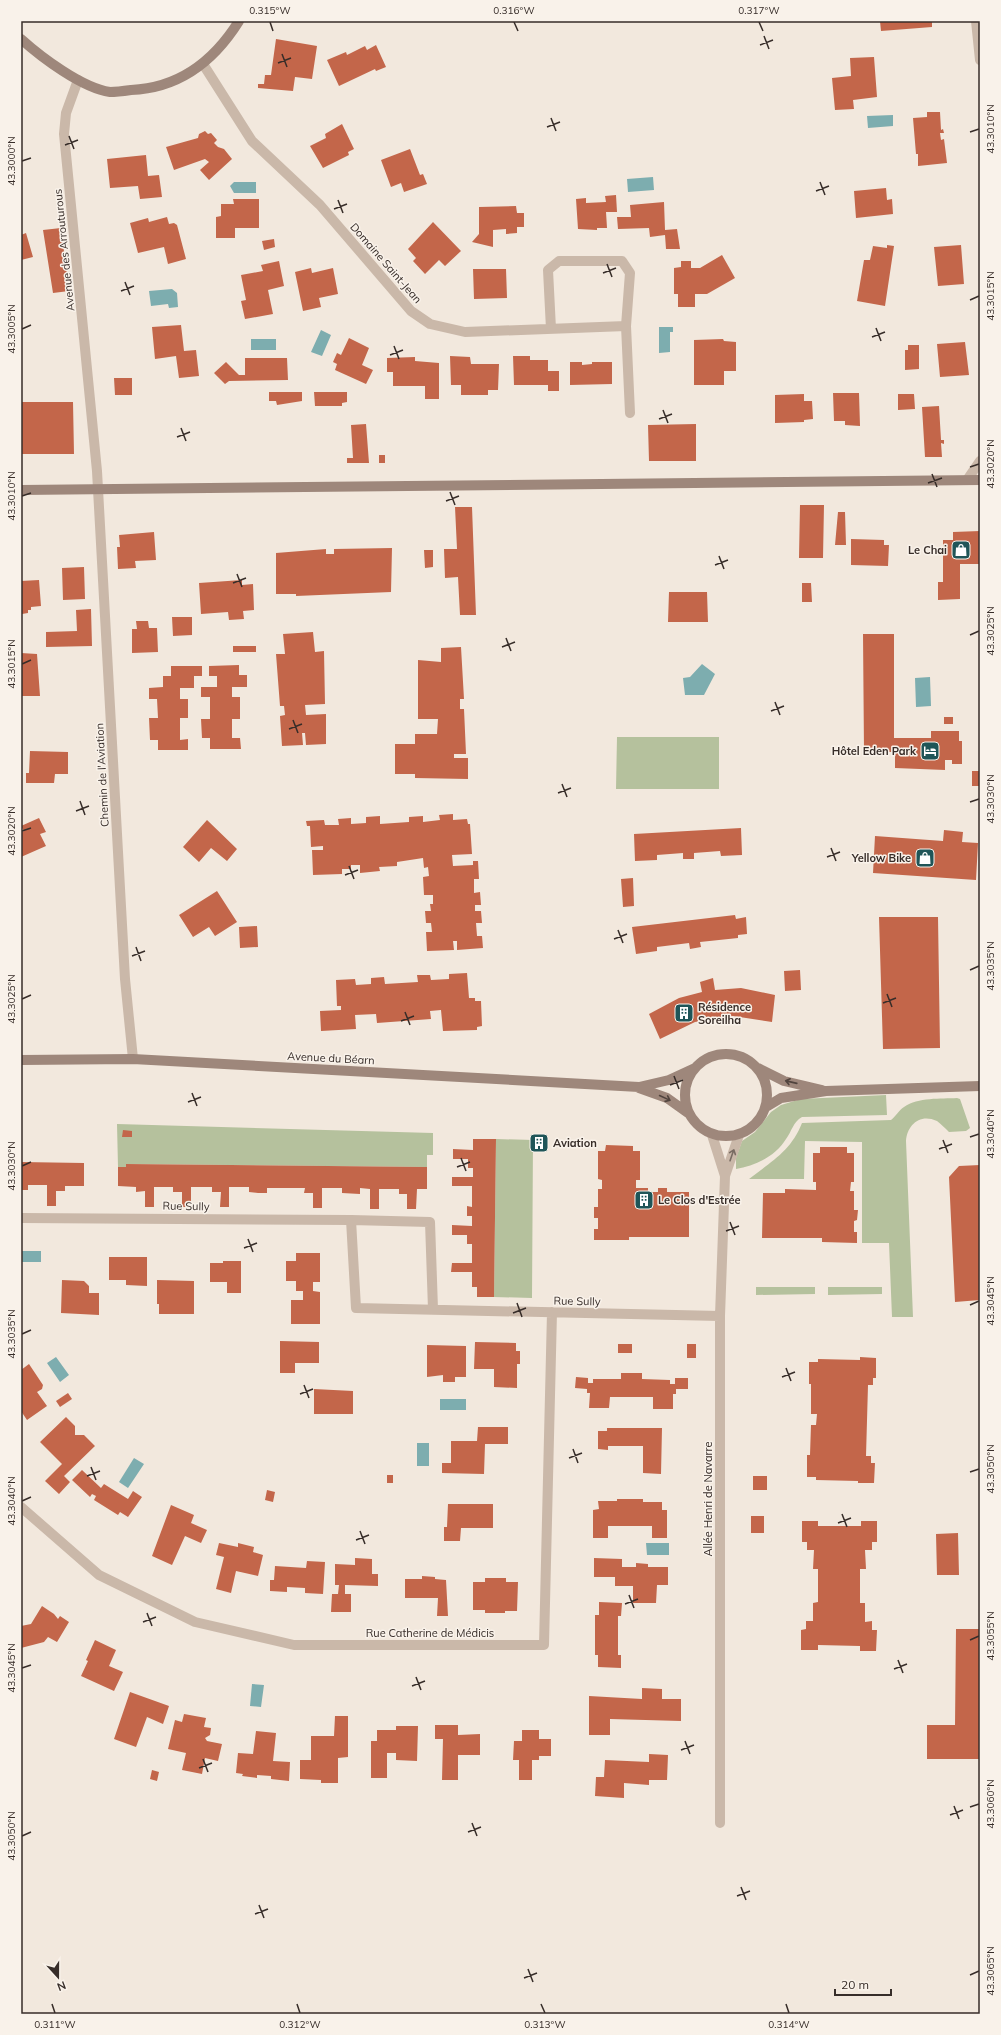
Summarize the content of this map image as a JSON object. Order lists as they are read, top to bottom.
{
  "streets": {
    "street": [
      "Avenue des Arrouturous",
      "Domaine Saint-Jean",
      "Chemin de l'Aviation",
      "Avenue du Béarn",
      "Rue Sully",
      "Allée Henri de Navarre",
      "Rue Catherine de Médicis"
    ]
  },
  "crossings": [
    ["Avenue des Arrouturous", "Chemin de l'Aviation"],
    ["Chemin de l'Aviation", "Avenue du Béarn"],
    ["Avenue du Béarn", "Allée Henri de Navarre"],
    ["Rue Sully", "Allée Henri de Navarre"],
    ["Rue Sully", "Rue Catherine de Médicis"]
  ],
  "places": {
    "shop": ["Le Chai", "Yellow Bike"],
    "hotel": ["Hôtel Eden Park"],
    "building": ["Résidence Soreilha", "Aviation", "Le Clos d'Estrée"]
  },
  "scale_bar": "20 m",
  "north": "bottom",
  "coordinates": [
    "0.315°W",
    "0.316°W",
    "0.317°W",
    "43.3010°N",
    "43.3000°N",
    "43.3015°N",
    "43.3005°N",
    "43.3020°N",
    "43.3025°N",
    "43.3030°N",
    "43.3035°N",
    "43.3040°N",
    "43.3045°N",
    "43.3050°N",
    "43.3055°N",
    "43.3060°N",
    "43.3065°N",
    "0.311°W",
    "0.312°W",
    "0.313°W",
    "0.314°W"
  ]
}
